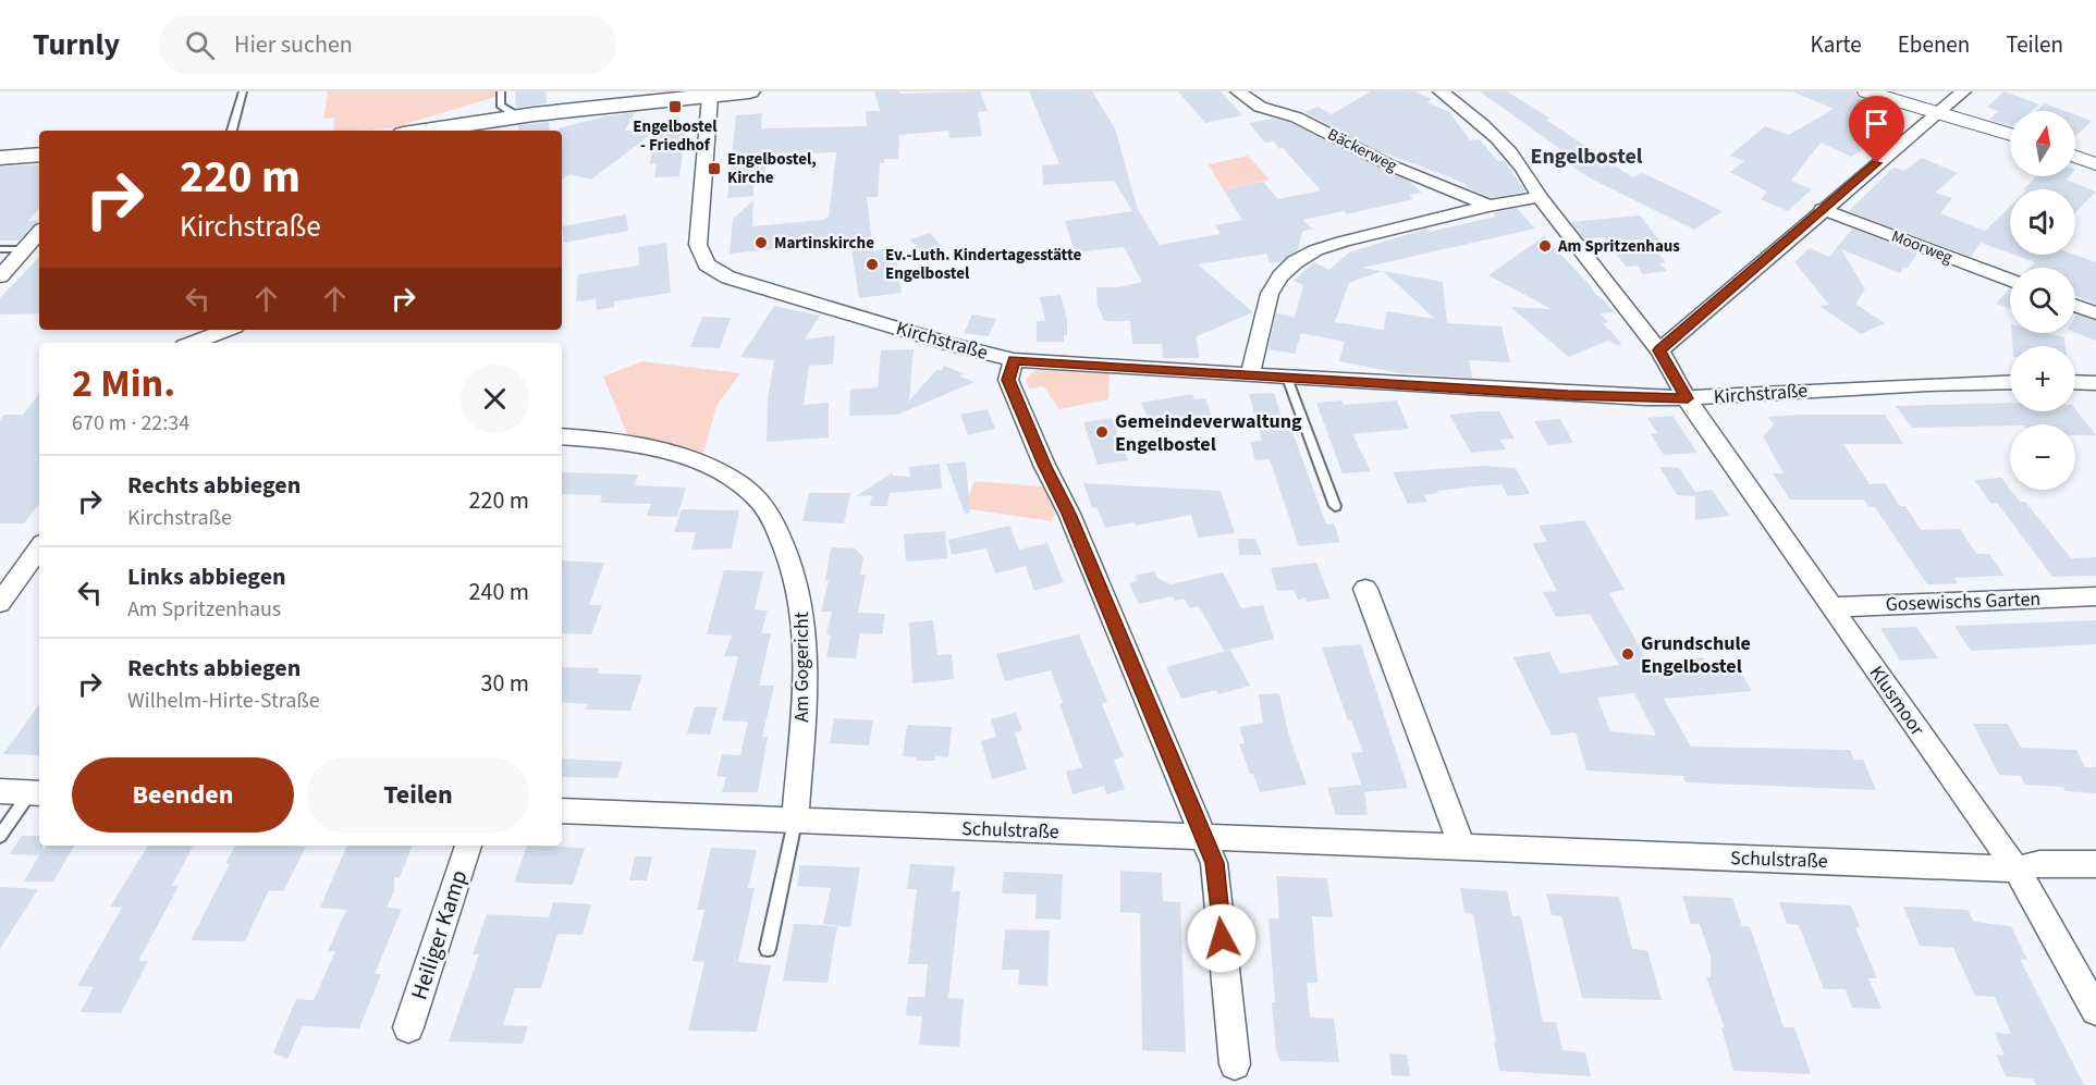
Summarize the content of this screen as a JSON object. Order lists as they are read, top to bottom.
{
  "streets": {
    "street": [
      "Bäckerweg",
      "Moorweg",
      "Kirchstraße",
      "Gosewischs Garten",
      "Am Gogericht",
      "Klusmoor",
      "Schulstraße",
      "Heiliger Kamp"
    ]
  },
  "crossings": [
    ["Kirchstraße", "Klusmoor"],
    ["Gosewischs Garten", "Klusmoor"],
    ["Am Gogericht", "Schulstraße"],
    ["Klusmoor", "Schulstraße"]
  ],
  "districts": ["Engelbostel"],
  "places": {
    "transit": ["Engelbostel - Friedhof", "Engelbostel, Kirche"],
    "other": [
      "Martinskirche",
      "Am Spritzenhaus",
      "Ev.-Luth. Kindertagesstätte Engelbostel",
      "Gemeindeverwaltung Engelbostel",
      "Grundschule Engelbostel"
    ]
  },
  "north": "top",
  "page": {
    "header": "Turnly",
    "search": "Hier suchen",
    "nav": ["Karte", "Ebenen", "Teilen"],
    "map_buttons": ["+", "−"],
    "turn": ["220 m", "Kirchstraße"],
    "heading": ["2 Min.", "670 m · 22:34"],
    "list": [
      {
        "name": "Rechts abbiegen",
        "note": "Kirchstraße",
        "value": "220 m"
      },
      {
        "name": "Links abbiegen",
        "note": "Am Spritzenhaus",
        "value": "240 m"
      },
      {
        "name": "Rechts abbiegen",
        "note": "Wilhelm-Hirte-Straße",
        "value": "30 m"
      }
    ],
    "buttons": ["Beenden", "Teilen"]
  }
}
